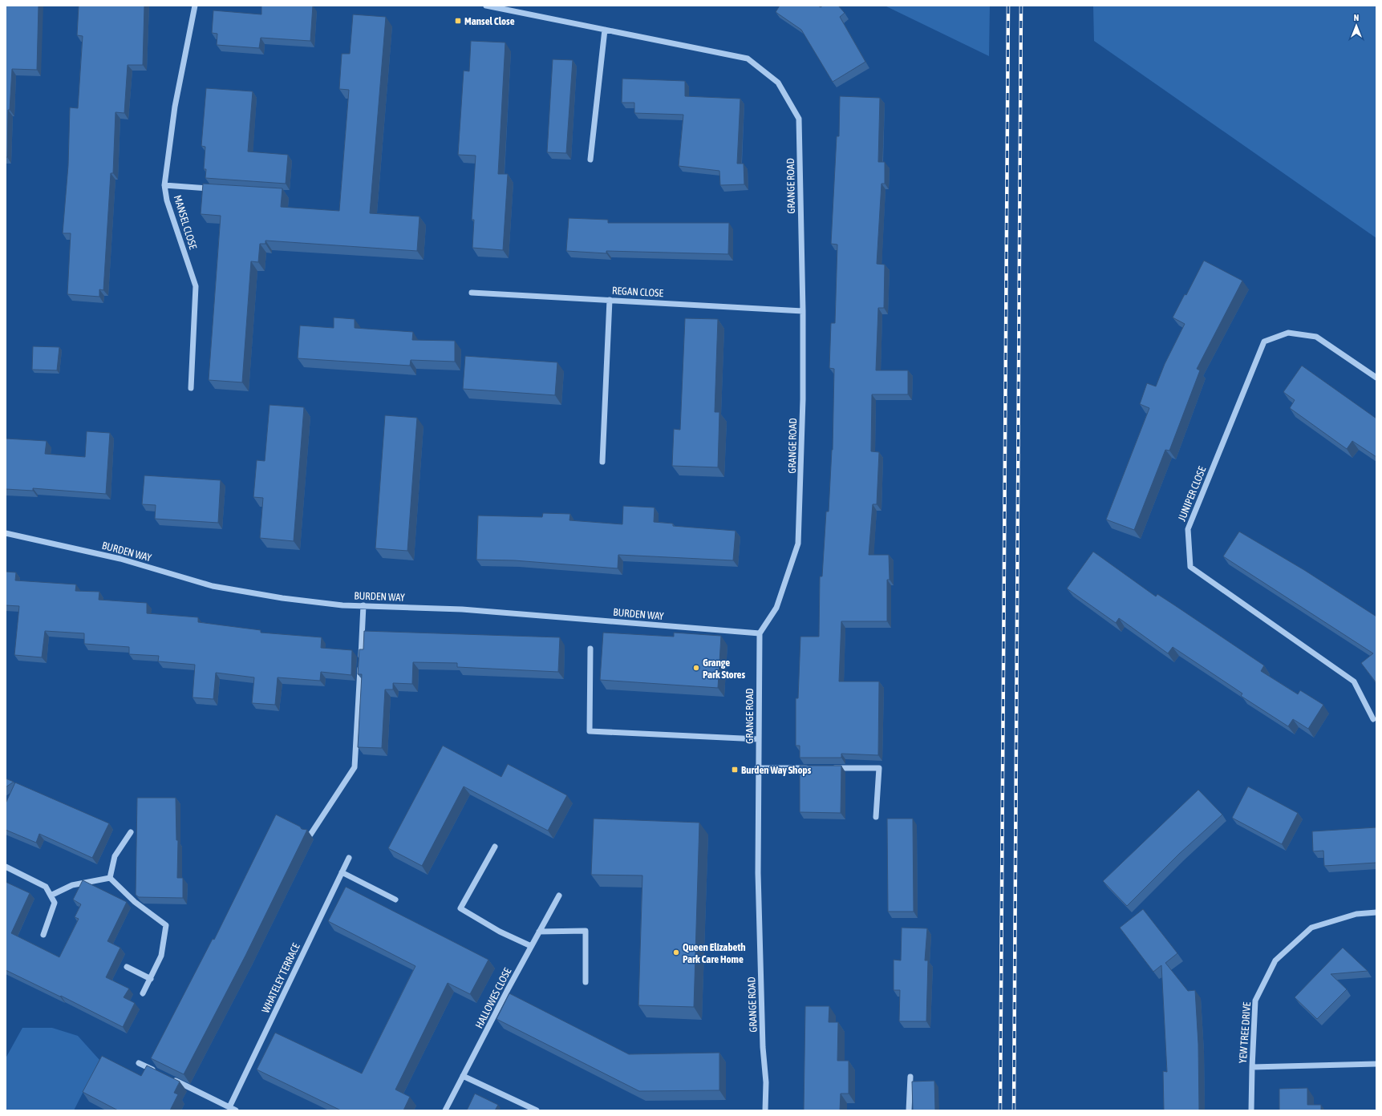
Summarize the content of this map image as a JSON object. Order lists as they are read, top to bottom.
{
  "streets": {
    "street": [
      "GRANGE ROAD",
      "MANSEL CLOSE",
      "REGAN CLOSE",
      "JUNIPER CLOSE",
      "BURDEN WAY",
      "WHATELEY TERRACE",
      "HALLOWES CLOSE",
      "YEW TREE DRIVE"
    ]
  },
  "crossings": [
    ["GRANGE ROAD", "REGAN CLOSE"],
    ["GRANGE ROAD", "BURDEN WAY"]
  ],
  "places": {
    "transit": ["Mansel Close", "Burden Way Shops"],
    "other": ["Grange Park Stores", "Queen Elizabeth Park Care Home"]
  },
  "north": "top"
}
